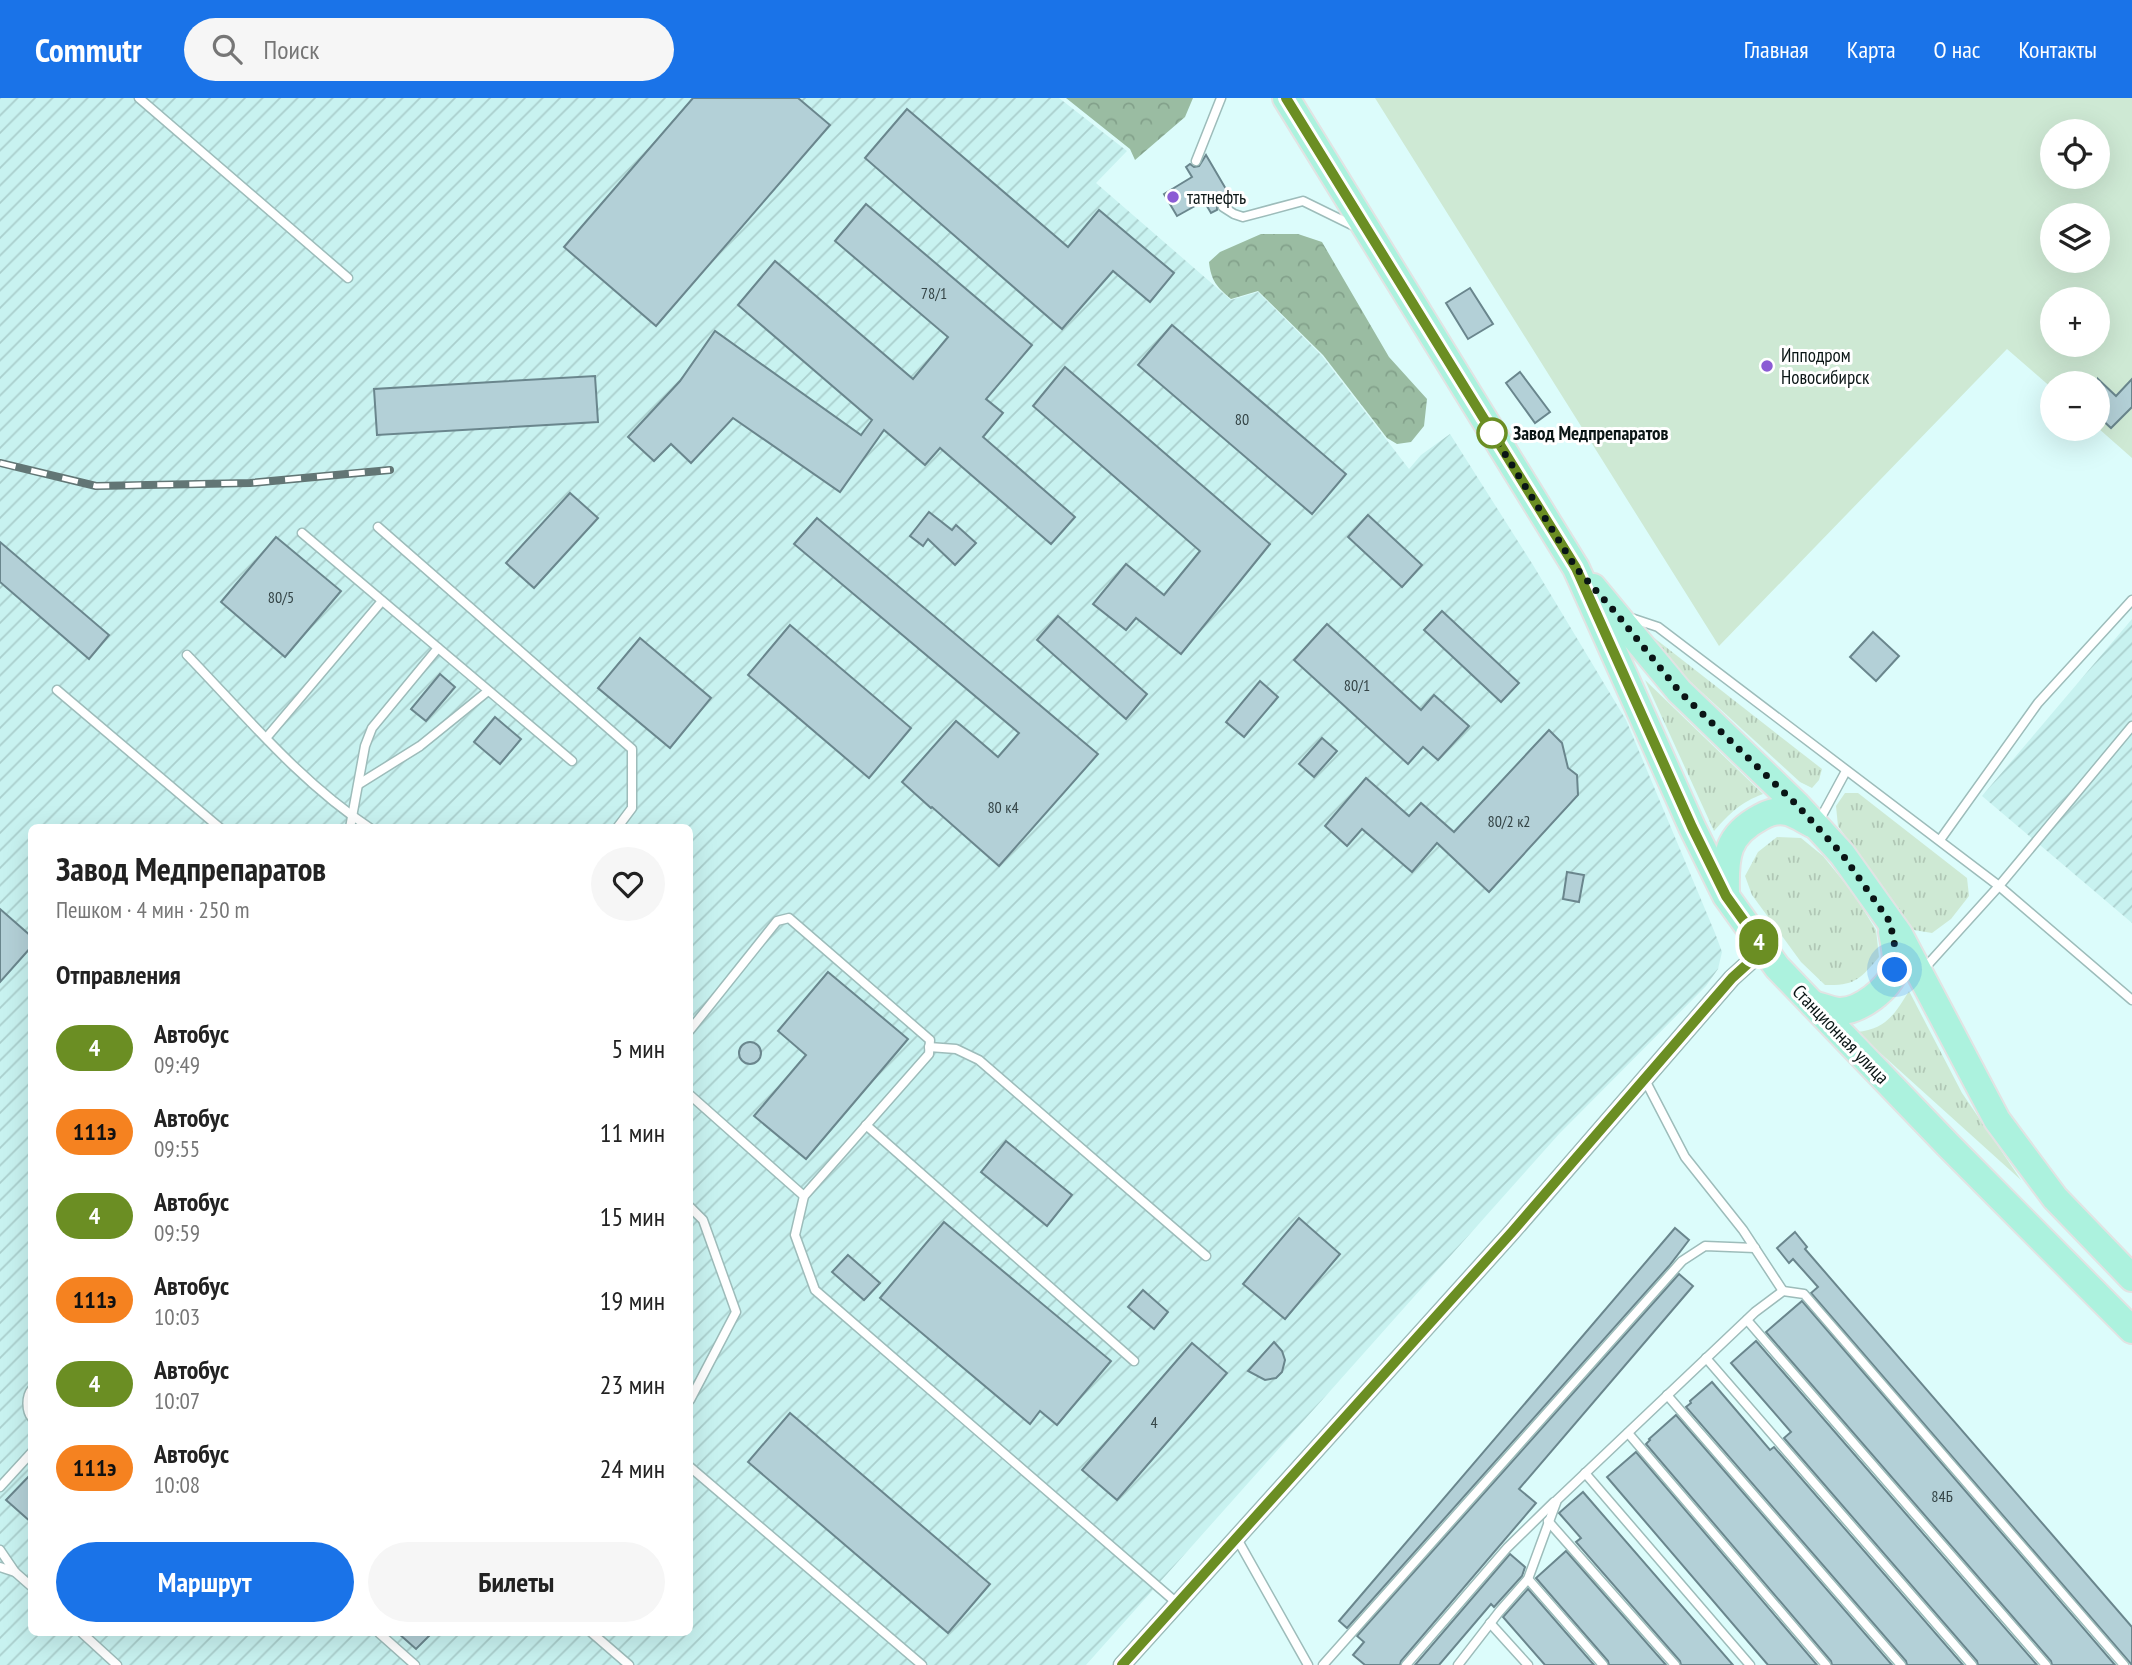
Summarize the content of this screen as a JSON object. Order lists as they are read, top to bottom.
{
  "streets": {
    "main road": ["Станционная улица"]
  },
  "places": ["татнефть", "Ипподром Новосибирск", "Завод Медпрепаратов"],
  "lines": ["bus line 4"],
  "house_numbers": [
    "78/1",
    "80",
    "80/5",
    "80/1",
    "80 к4",
    "80/2 к2",
    "4",
    "84Б"
  ],
  "page": {
    "header": "Commutr",
    "search": "Поиск",
    "nav": [
      "Главная",
      "Карта",
      "О нас",
      "Контакты"
    ],
    "on_map": "4",
    "map_buttons": ["+", "−"],
    "heading": [
      ["Завод Медпрепаратов", "Пешком · 4 мин · 250 m"],
      "Отправления"
    ],
    "list": [
      {
        "mark": "4",
        "name": "Автобус",
        "note": "09:49",
        "value": "5 мин"
      },
      {
        "mark": "111э",
        "name": "Автобус",
        "note": "09:55",
        "value": "11 мин"
      },
      {
        "mark": "4",
        "name": "Автобус",
        "note": "09:59",
        "value": "15 мин"
      },
      {
        "mark": "111э",
        "name": "Автобус",
        "note": "10:03",
        "value": "19 мин"
      },
      {
        "mark": "4",
        "name": "Автобус",
        "note": "10:07",
        "value": "23 мин"
      },
      {
        "mark": "111э",
        "name": "Автобус",
        "note": "10:08",
        "value": "24 мин"
      }
    ],
    "buttons": ["Маршрут", "Билеты"]
  }
}
